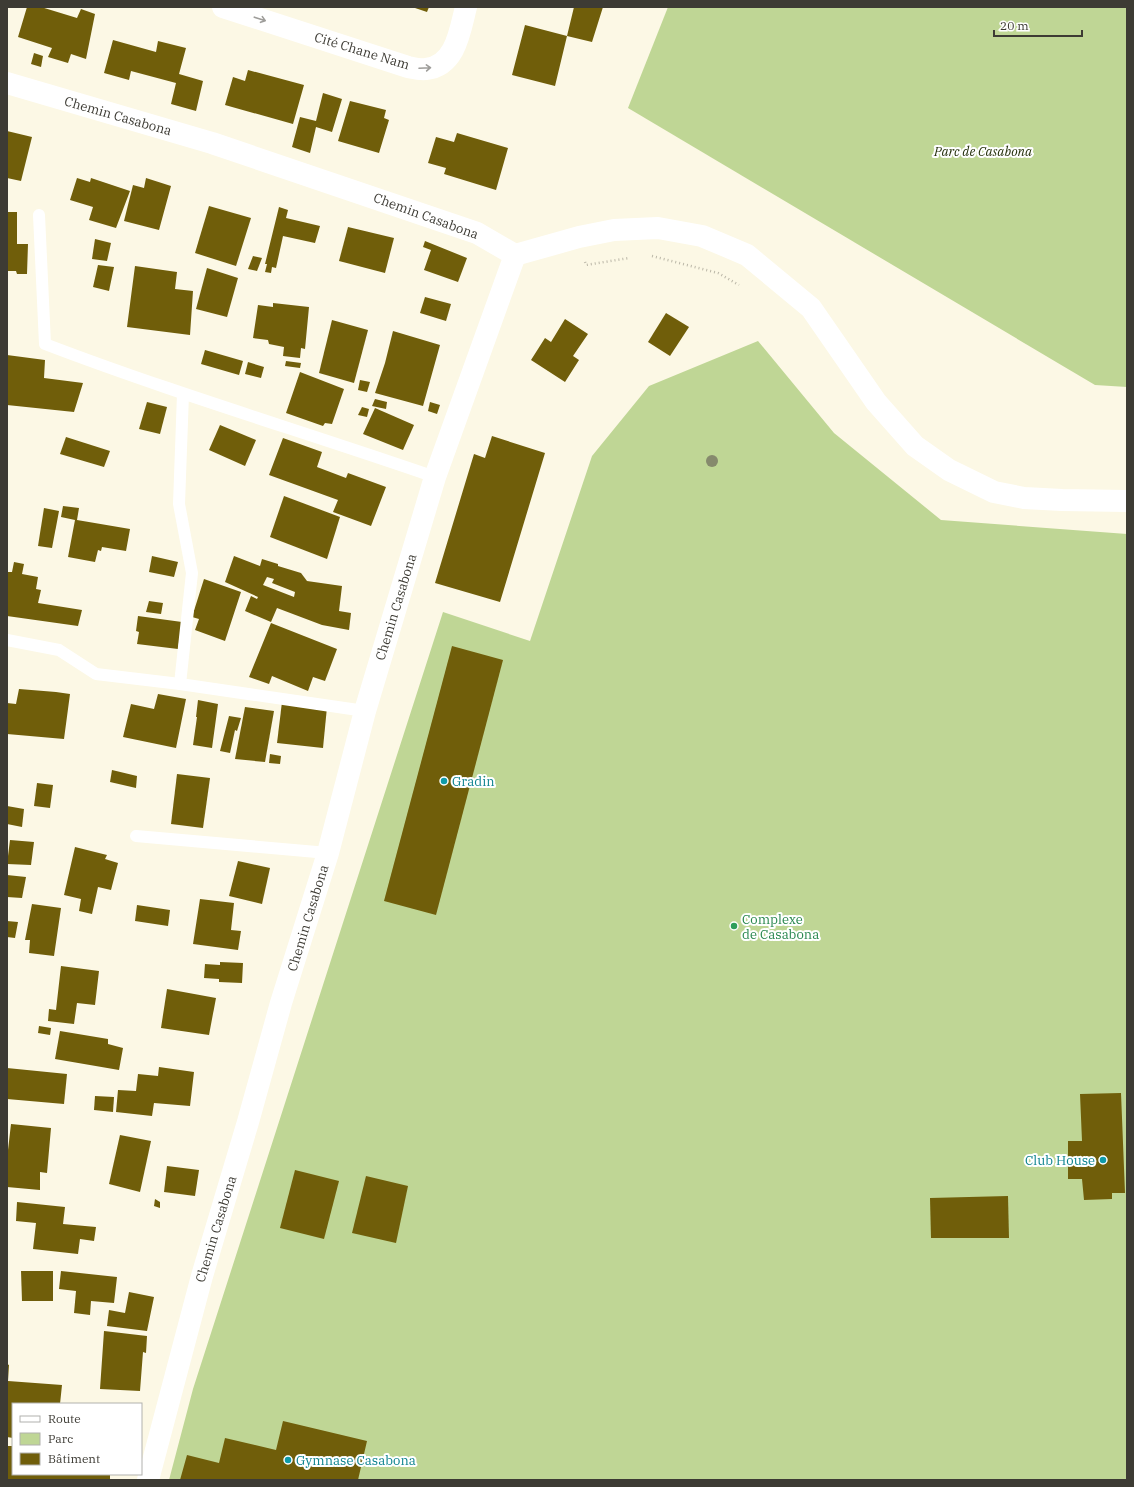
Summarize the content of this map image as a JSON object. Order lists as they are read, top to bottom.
{
  "streets": {
    "street": ["Cité Chane Nam", "Chemin Casabona"]
  },
  "one_way": ["Cité Chane Nam"],
  "parks": ["Parc de Casabona"],
  "places": [
    "Gradin",
    "Complexe de Casabona",
    "Club House",
    "Gymnase Casabona"
  ],
  "legend": ["Route", "Parc", "Bâtiment"],
  "scale_bar": "20 m"
}
